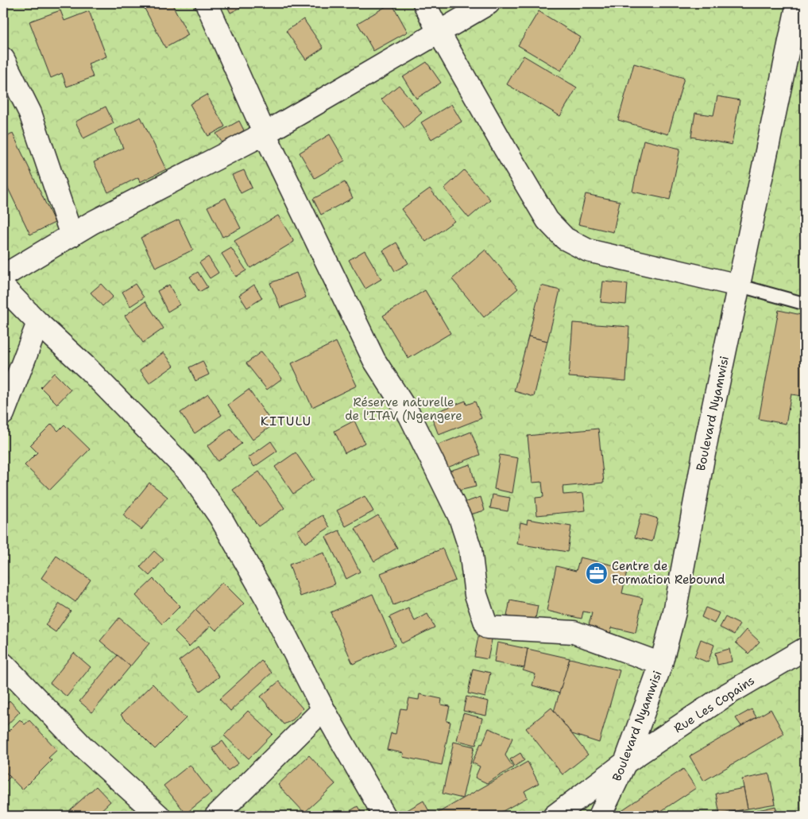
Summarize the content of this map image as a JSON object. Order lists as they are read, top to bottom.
{
  "streets": {
    "street": ["Boulevard Nyamwisi", "Rue Les Copains"]
  },
  "crossings": [
    ["Boulevard Nyamwisi", "Rue Les Copains"]
  ],
  "districts": ["KITULU"],
  "parks": ["Réserve naturelle de l'ITAV (Ngengere"],
  "places": {
    "office": ["Centre de Formation Rebound"]
  }
}
